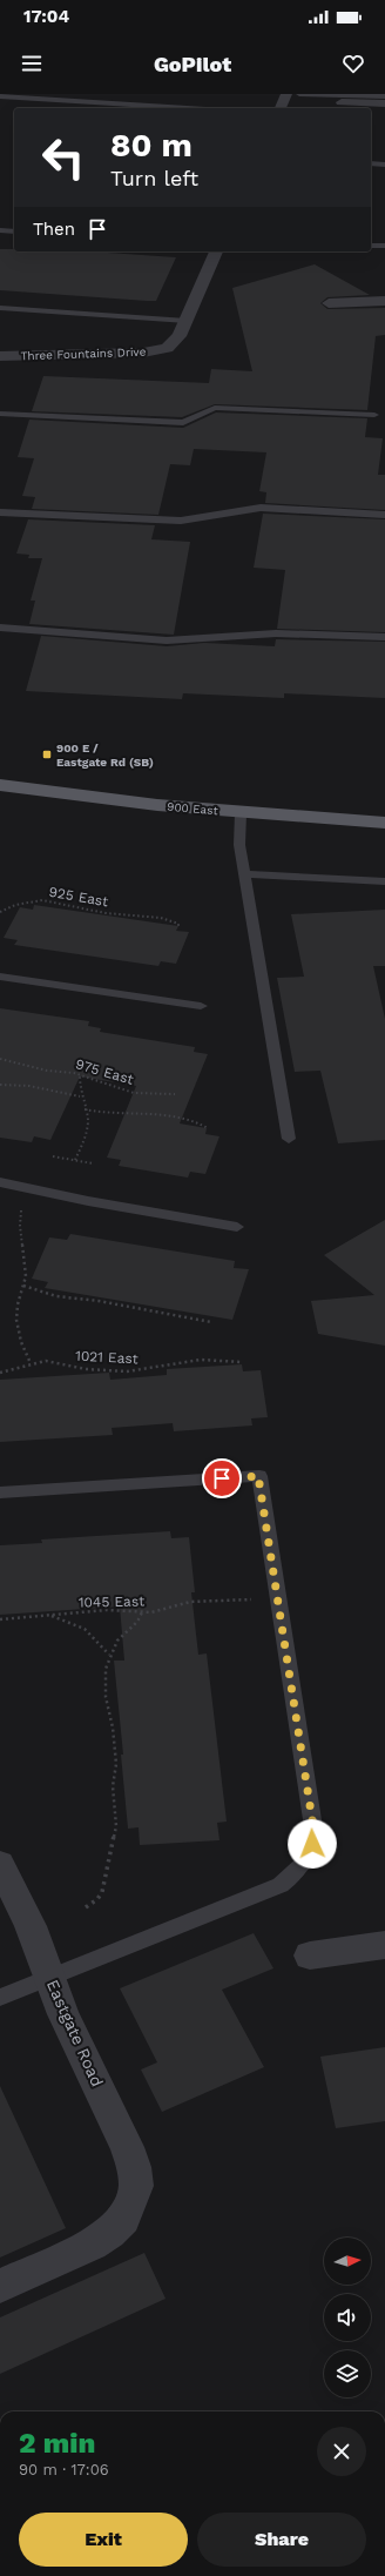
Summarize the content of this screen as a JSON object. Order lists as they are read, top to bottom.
{
  "streets": {
    "main road": ["900 East"],
    "street": ["Three Fountains Drive", "Eastgate Road"],
    "path": [
      "925 East",
      "975 East",
      "1021 East",
      "1045 East"
    ]
  },
  "places": {
    "transit": ["900 E / Eastgate Rd (SB)"]
  },
  "north": "right",
  "page": {
    "status": "17:04",
    "header": "GoPilot",
    "turn": ["80 m", "Turn left"],
    "then": "Then",
    "heading": ["2 min", "90 m · 17:06"],
    "buttons": ["Exit", "Share"]
  }
}
